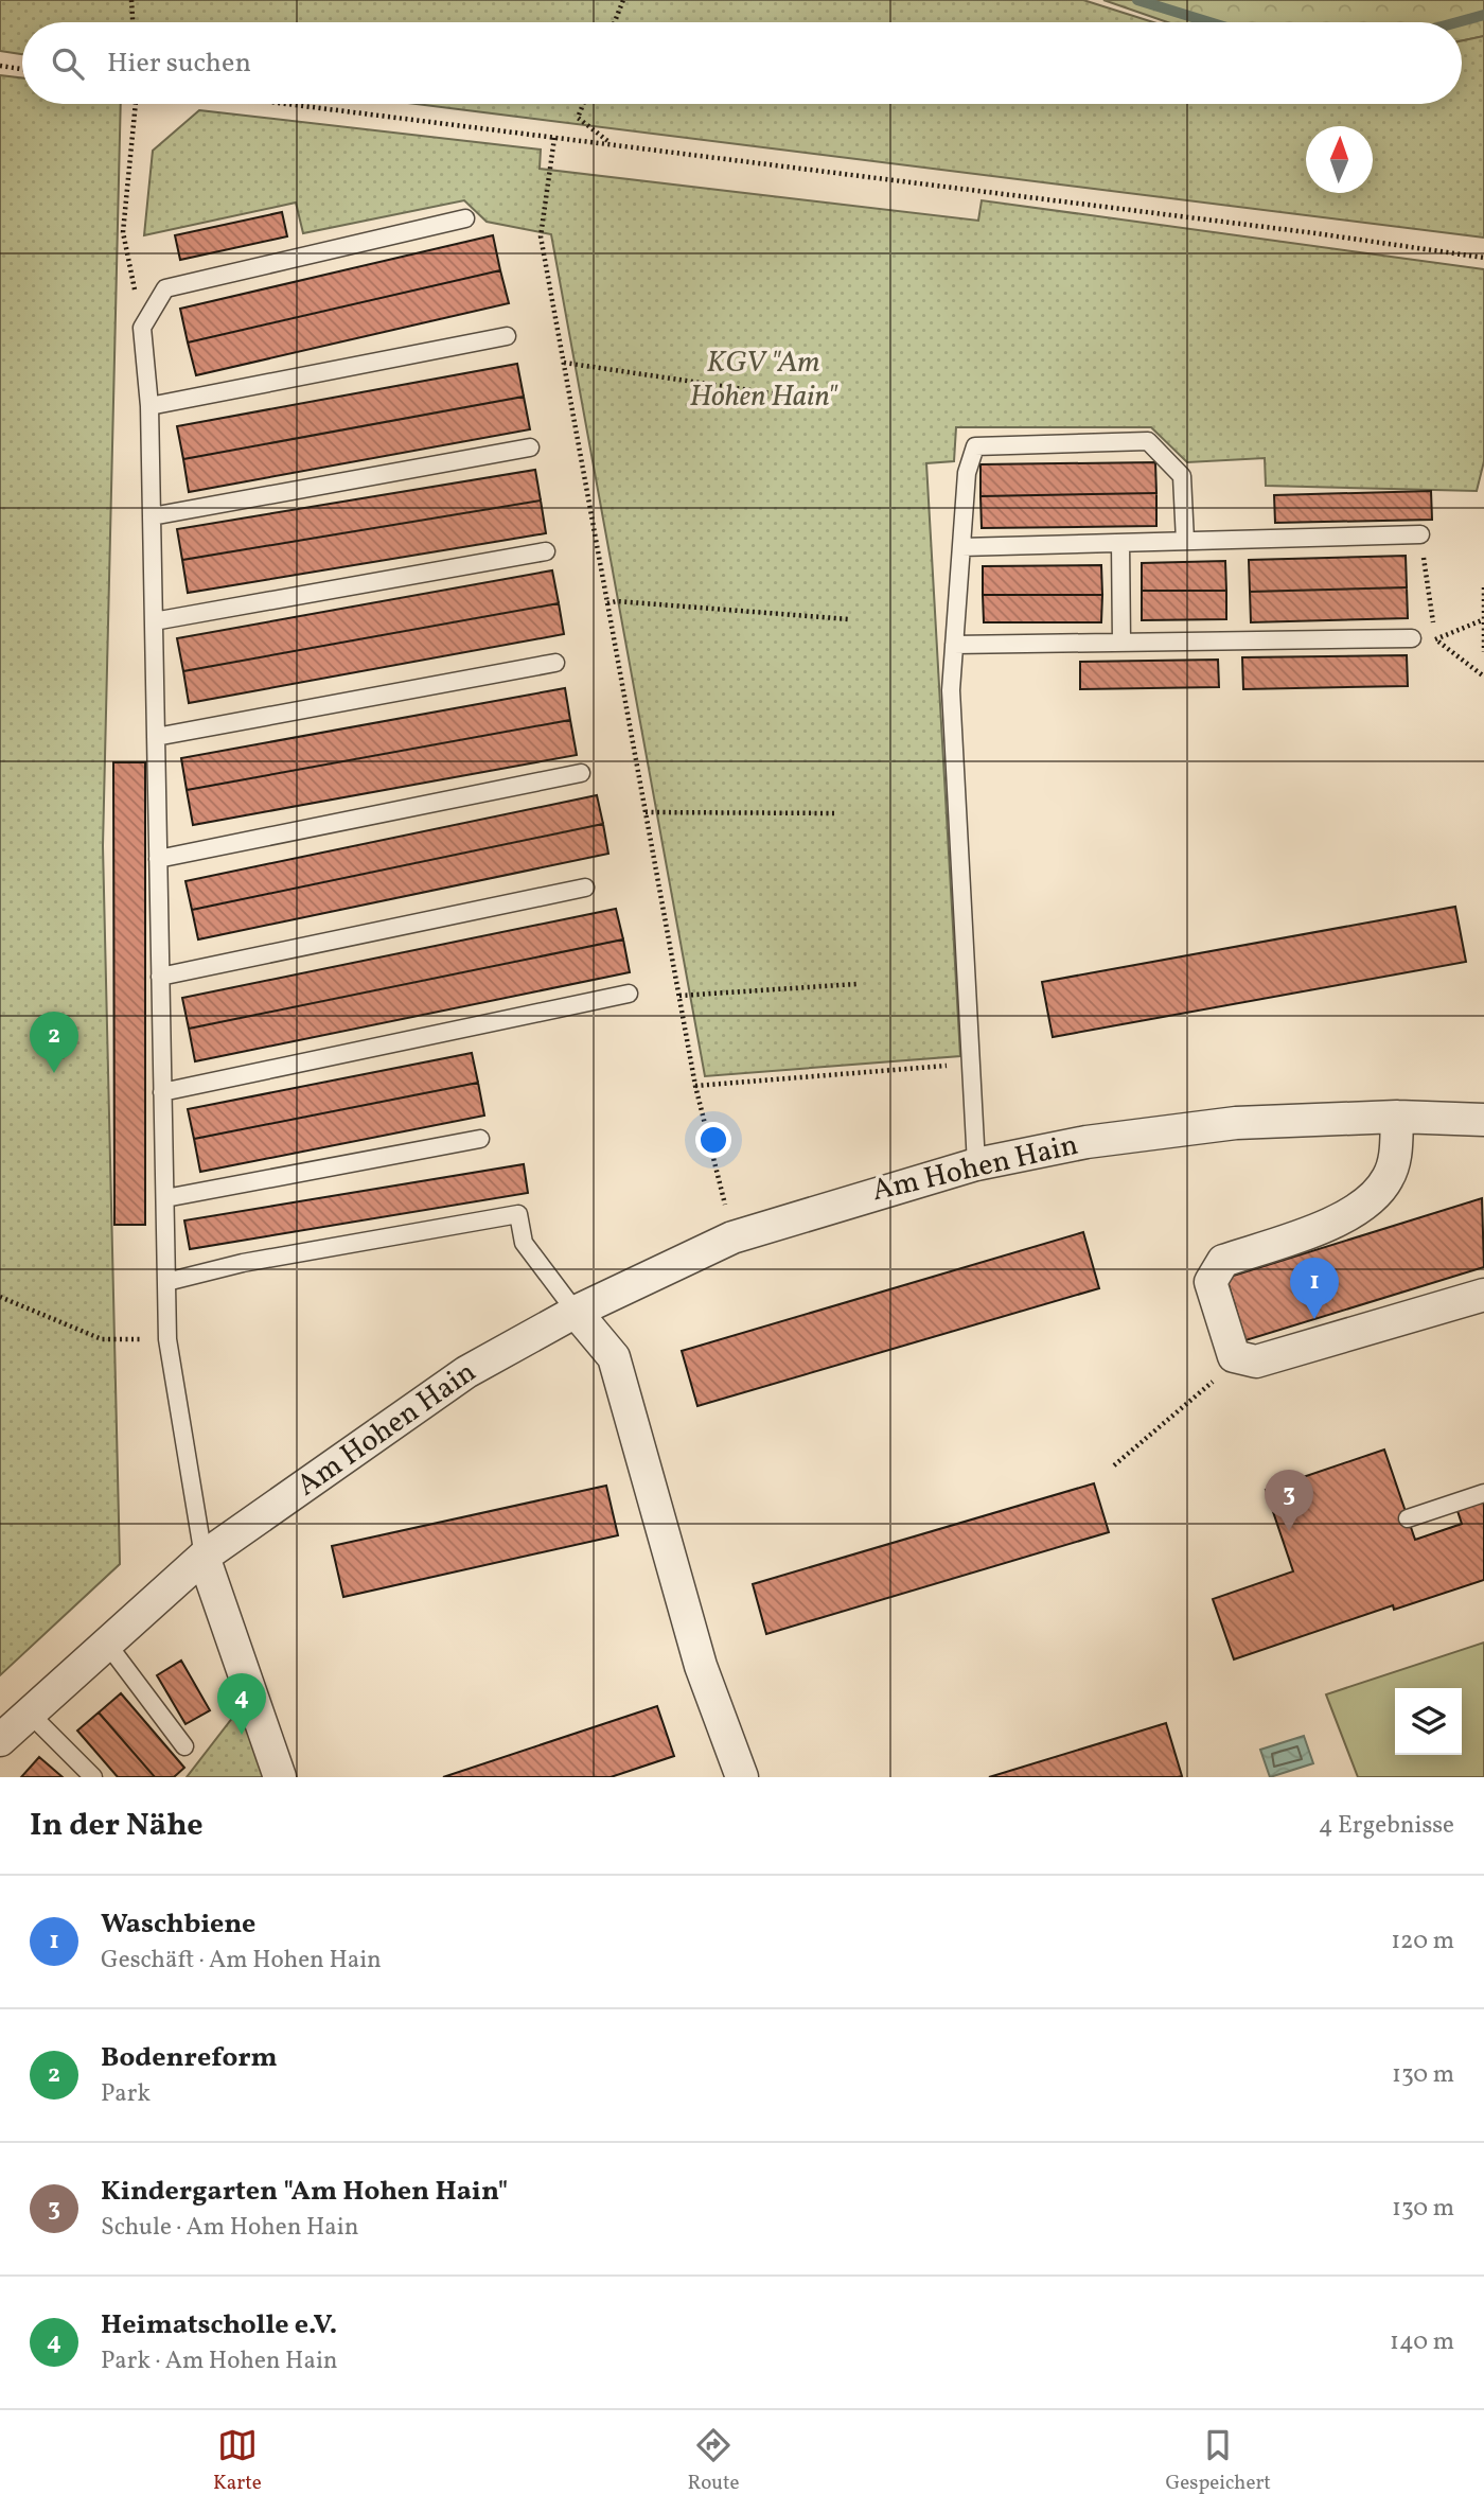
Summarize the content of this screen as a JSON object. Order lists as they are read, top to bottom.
{
  "streets": {
    "street": ["Am Hohen Hain"]
  },
  "parks": ["KGV \"Am Hohen Hain\""],
  "north": "top",
  "page": {
    "search": "Hier suchen",
    "pins": [
      "2",
      "1",
      "3",
      "4"
    ],
    "heading": ["In der Nähe", "4 Ergebnisse"],
    "list": [
      {
        "mark": "1",
        "name": "Waschbiene",
        "note": "Geschäft · Am Hohen Hain",
        "value": "120 m"
      },
      {
        "mark": "2",
        "name": "Bodenreform",
        "note": "Park",
        "value": "130 m"
      },
      {
        "mark": "3",
        "name": "Kindergarten \"Am Hohen Hain\"",
        "note": "Schule · Am Hohen Hain",
        "value": "130 m"
      },
      {
        "mark": "4",
        "name": "Heimatscholle e.V.",
        "note": "Park · Am Hohen Hain",
        "value": "140 m"
      }
    ],
    "nav": ["Karte", "Route", "Gespeichert"]
  }
}
